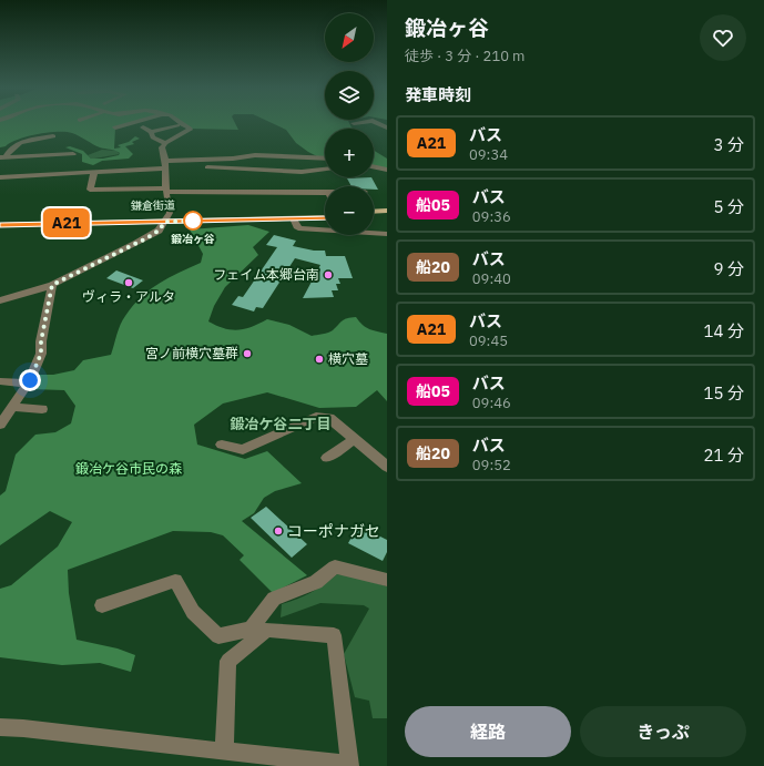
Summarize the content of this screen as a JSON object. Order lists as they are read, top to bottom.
{
  "streets": {
    "main road": ["鎌倉街道"]
  },
  "districts": ["鍛冶ケ谷二丁目"],
  "parks": ["鍛冶ケ谷市民の森"],
  "places": [
    "鍛冶ヶ谷",
    "フェイム本郷台南",
    "ヴィラ・アルタ",
    "宮ノ前横穴墓群",
    "横穴墓",
    "コーポナガセ"
  ],
  "lines": ["bus line A21"],
  "north": "bottom left",
  "page": {
    "on_map": "A21",
    "heading": [
      ["鍛冶ヶ谷", "徒歩 · 3 分 · 210 m"],
      "発車時刻"
    ],
    "map_buttons": ["+", "−"],
    "list": [
      {
        "mark": "A21",
        "name": "バス",
        "note": "09:34",
        "value": "3 分"
      },
      {
        "mark": "船05",
        "name": "バス",
        "note": "09:36",
        "value": "5 分"
      },
      {
        "mark": "船20",
        "name": "バス",
        "note": "09:40",
        "value": "9 分"
      },
      {
        "mark": "A21",
        "name": "バス",
        "note": "09:45",
        "value": "14 分"
      },
      {
        "mark": "船05",
        "name": "バス",
        "note": "09:46",
        "value": "15 分"
      },
      {
        "mark": "船20",
        "name": "バス",
        "note": "09:52",
        "value": "21 分"
      }
    ],
    "buttons": ["経路", "きっぷ"]
  }
}
